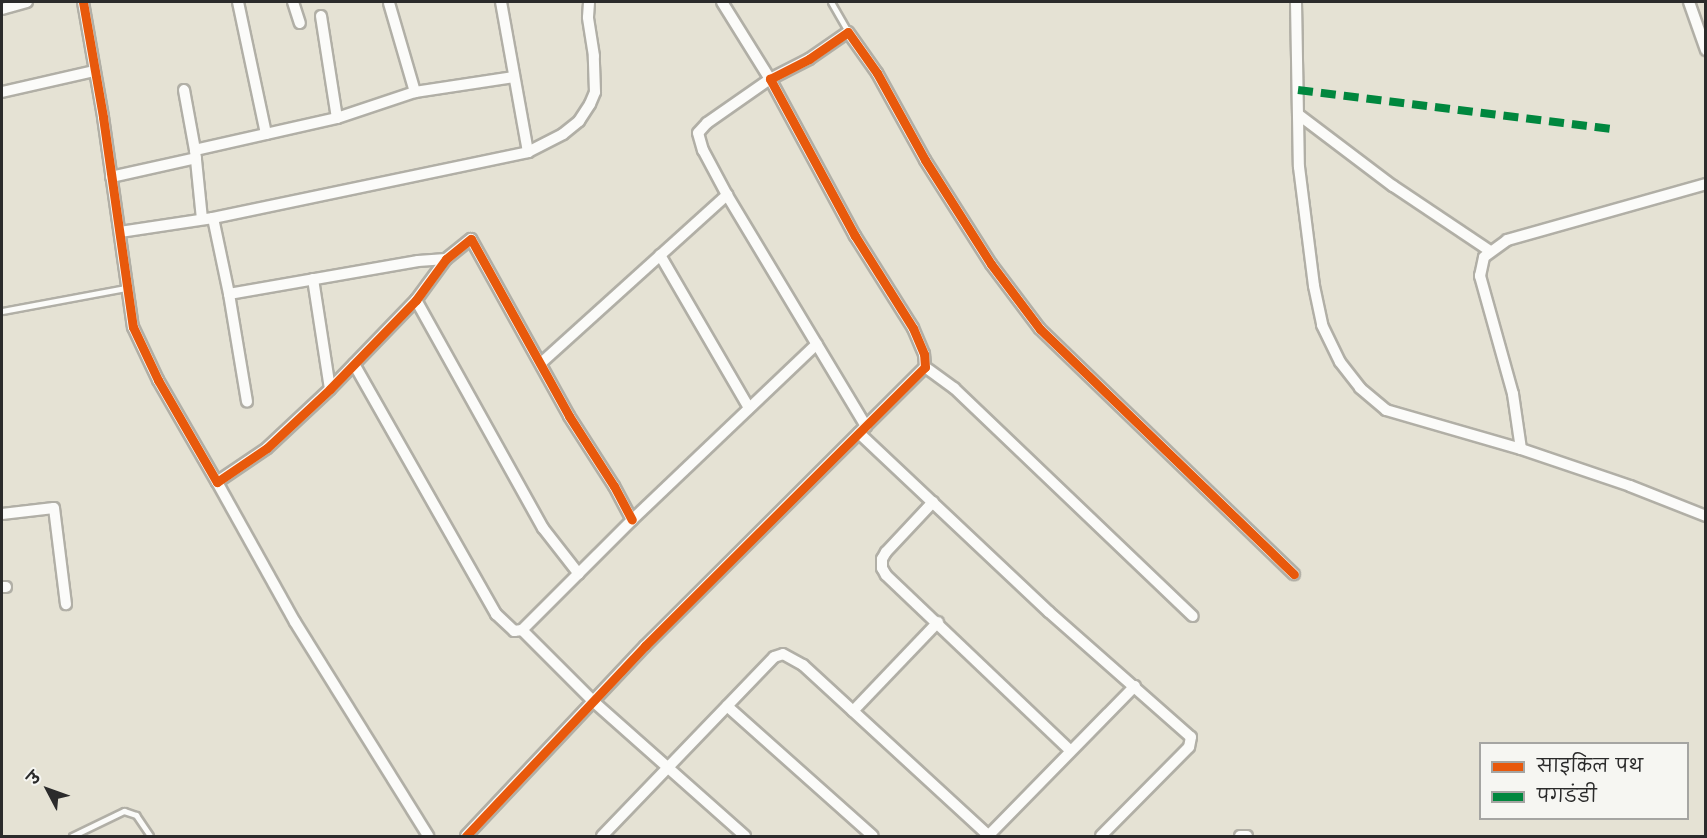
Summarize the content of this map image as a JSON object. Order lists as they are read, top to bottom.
{
  "legend": ["साइकिल पथ", "पगडंडी"],
  "north": "top left"
}
